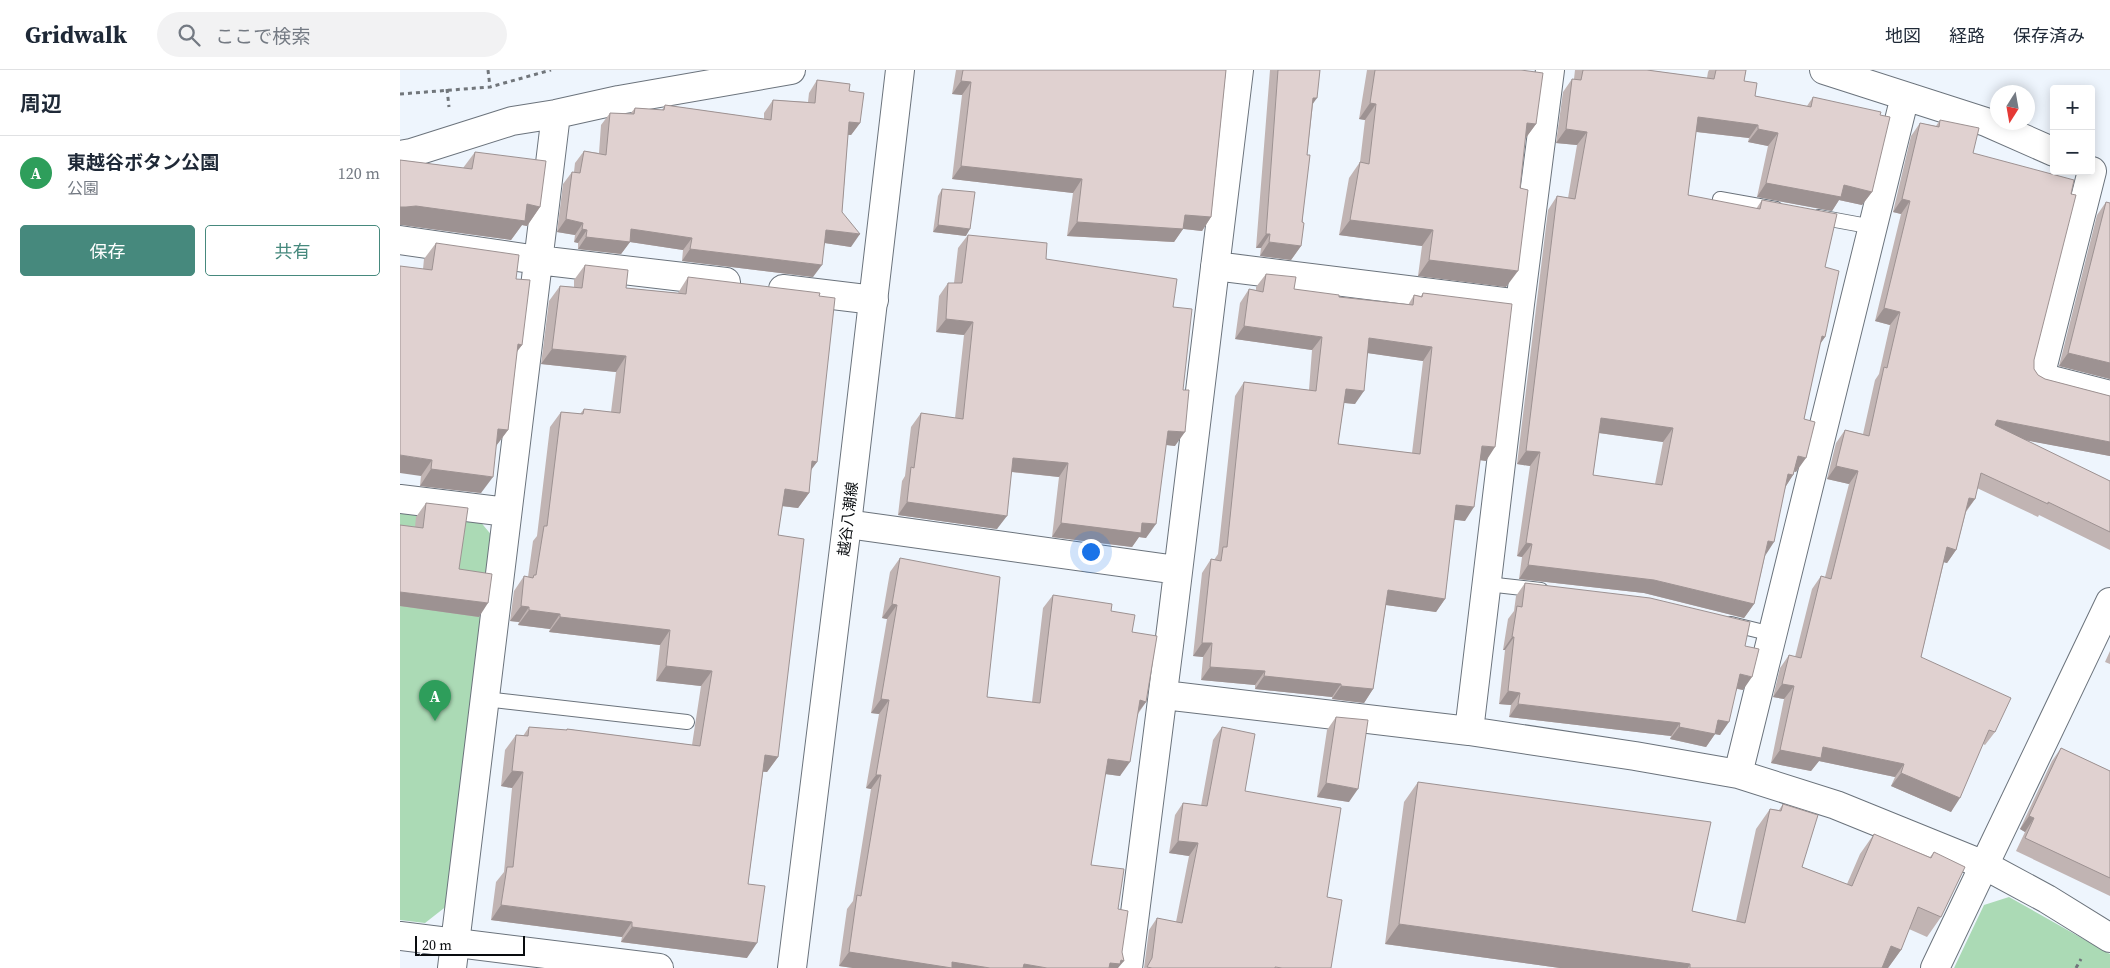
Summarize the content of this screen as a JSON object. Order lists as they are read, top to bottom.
{
  "streets": {
    "street": ["越谷八潮線"]
  },
  "scale_bar": "20 m",
  "north": "bottom",
  "page": {
    "header": "Gridwalk",
    "search": "ここで検索",
    "nav": ["地図", "経路", "保存済み"],
    "heading": "周辺",
    "map_buttons": ["+", "−"],
    "list": [
      {
        "mark": "A",
        "name": "東越谷ボタン公園",
        "note": "公園",
        "value": "120 m"
      }
    ],
    "buttons": ["保存", "共有"],
    "pins": "A",
    "scale": "20 m"
  }
}
